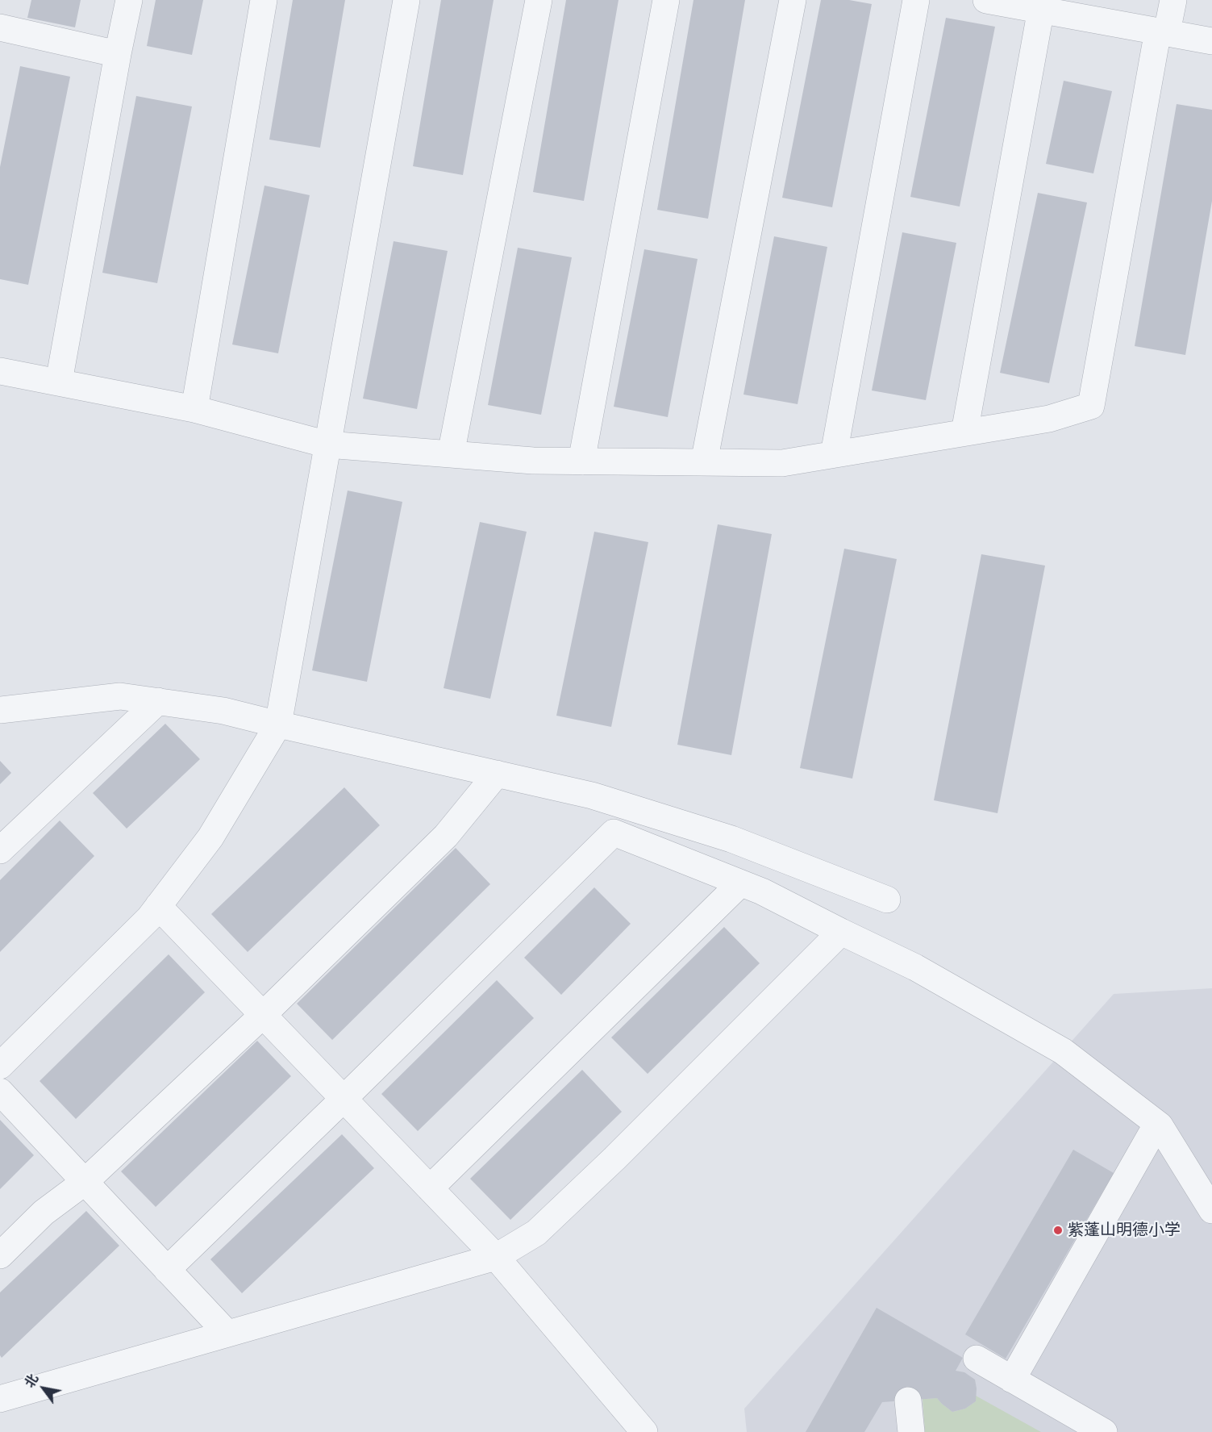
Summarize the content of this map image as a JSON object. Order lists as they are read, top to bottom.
{
  "places": ["紫蓬山明德小学"],
  "north": "top left"
}
